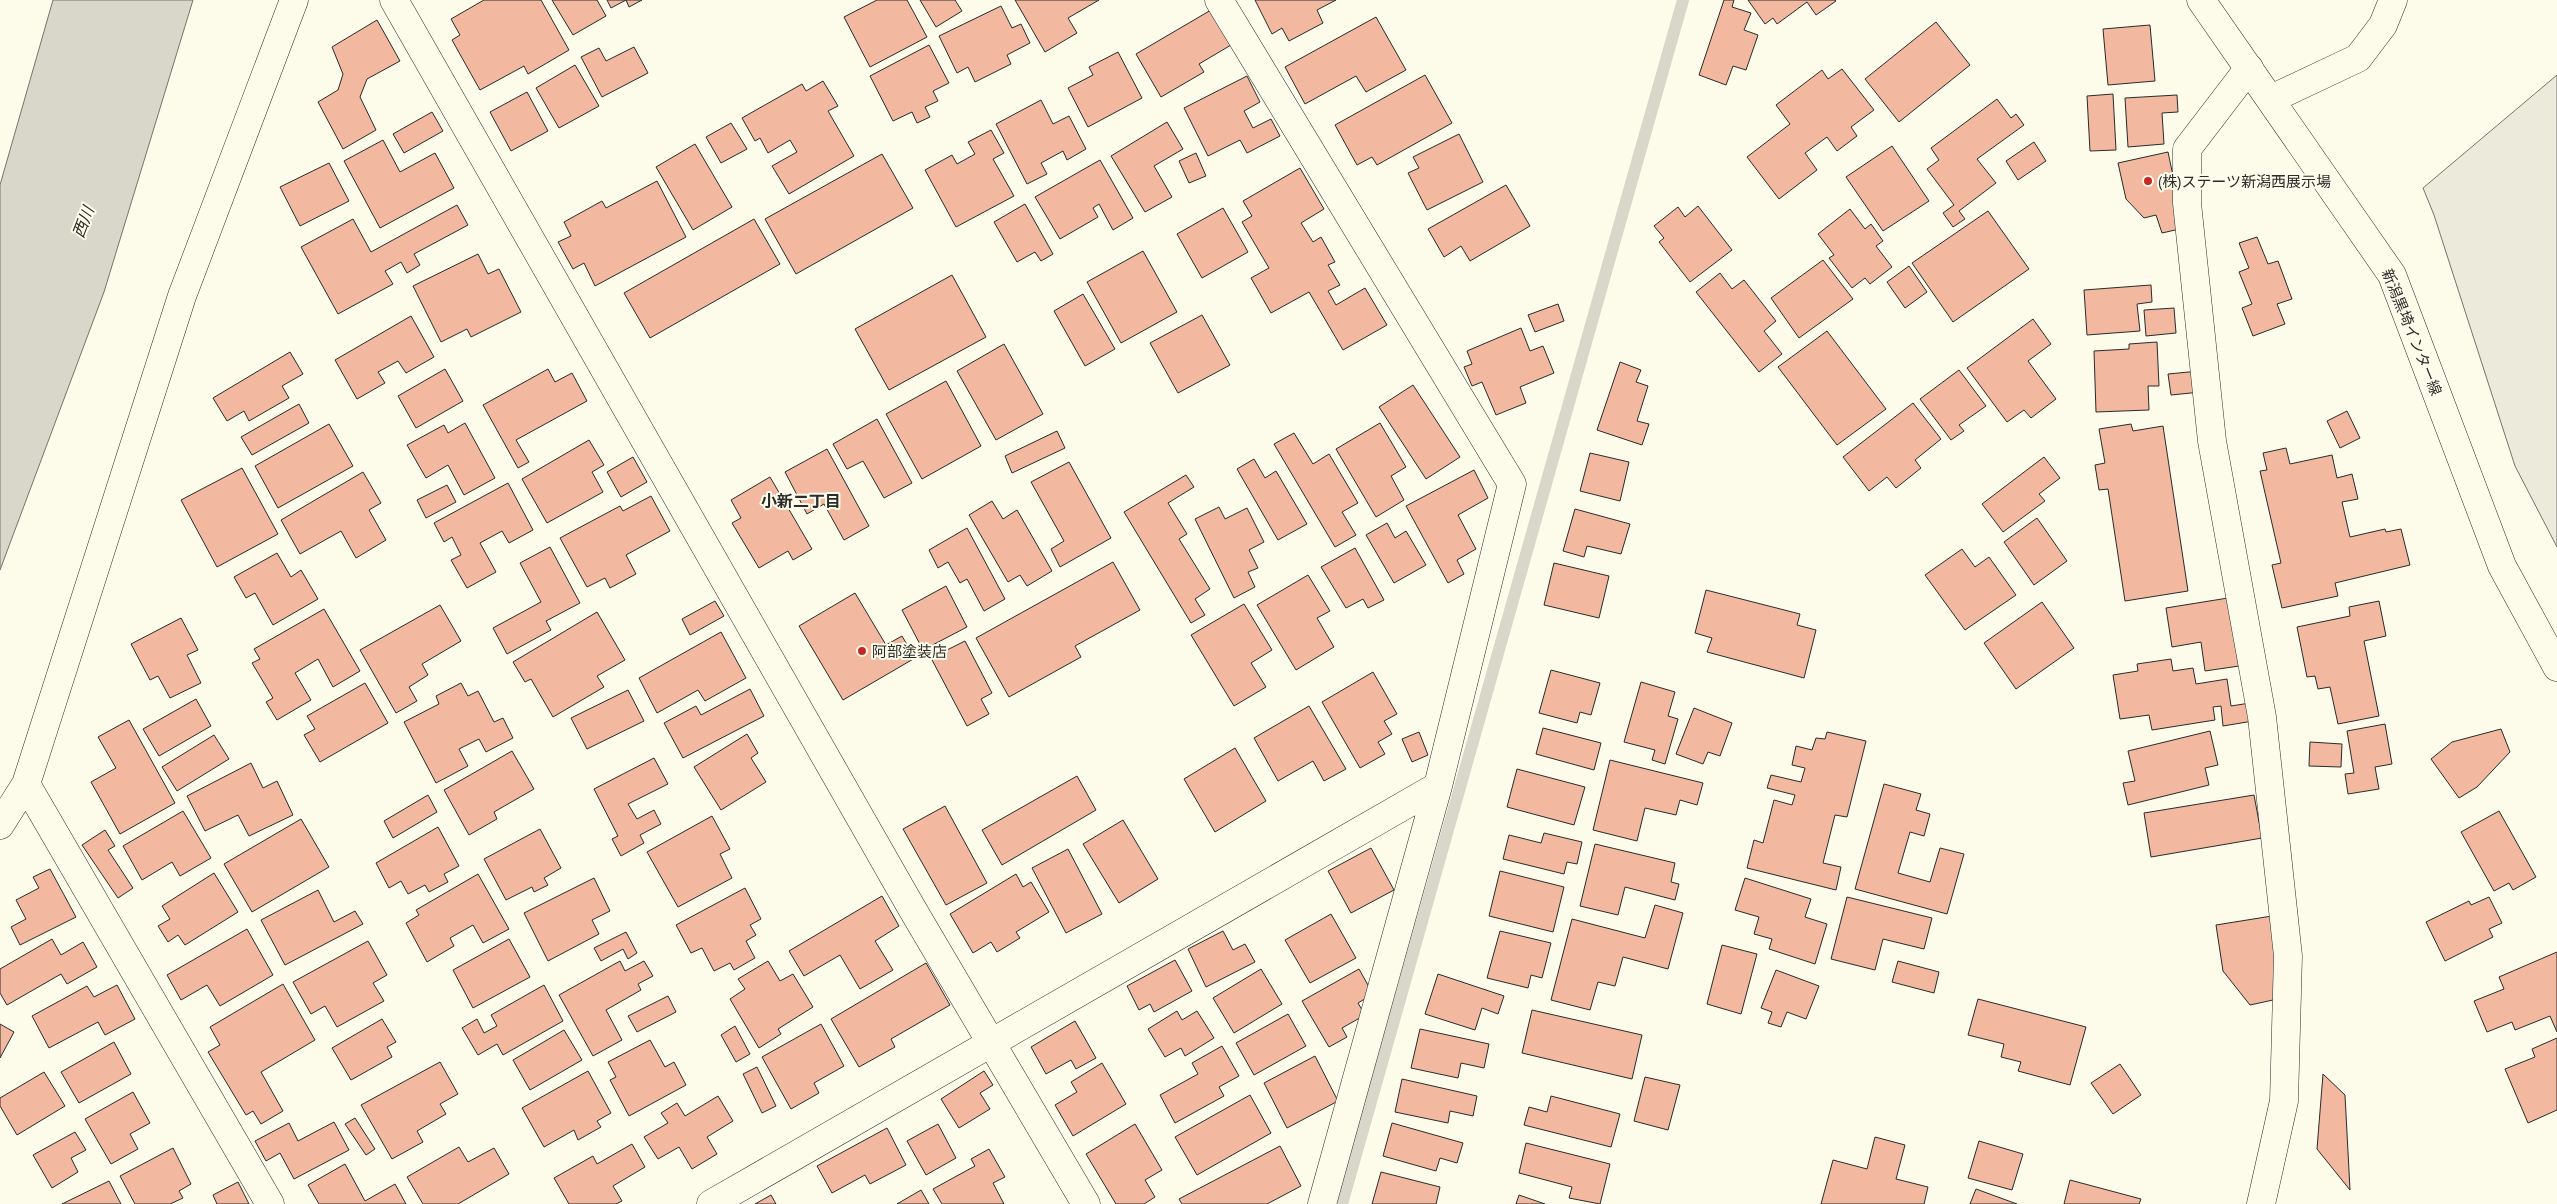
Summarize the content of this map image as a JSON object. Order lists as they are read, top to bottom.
{
  "streets": {
    "street": ["新潟黒埼インター線"]
  },
  "districts": ["小新二丁目"],
  "water": ["西川"],
  "places": ["(株)ステーツ新潟西展示場", "阿部塗装店"]
}
